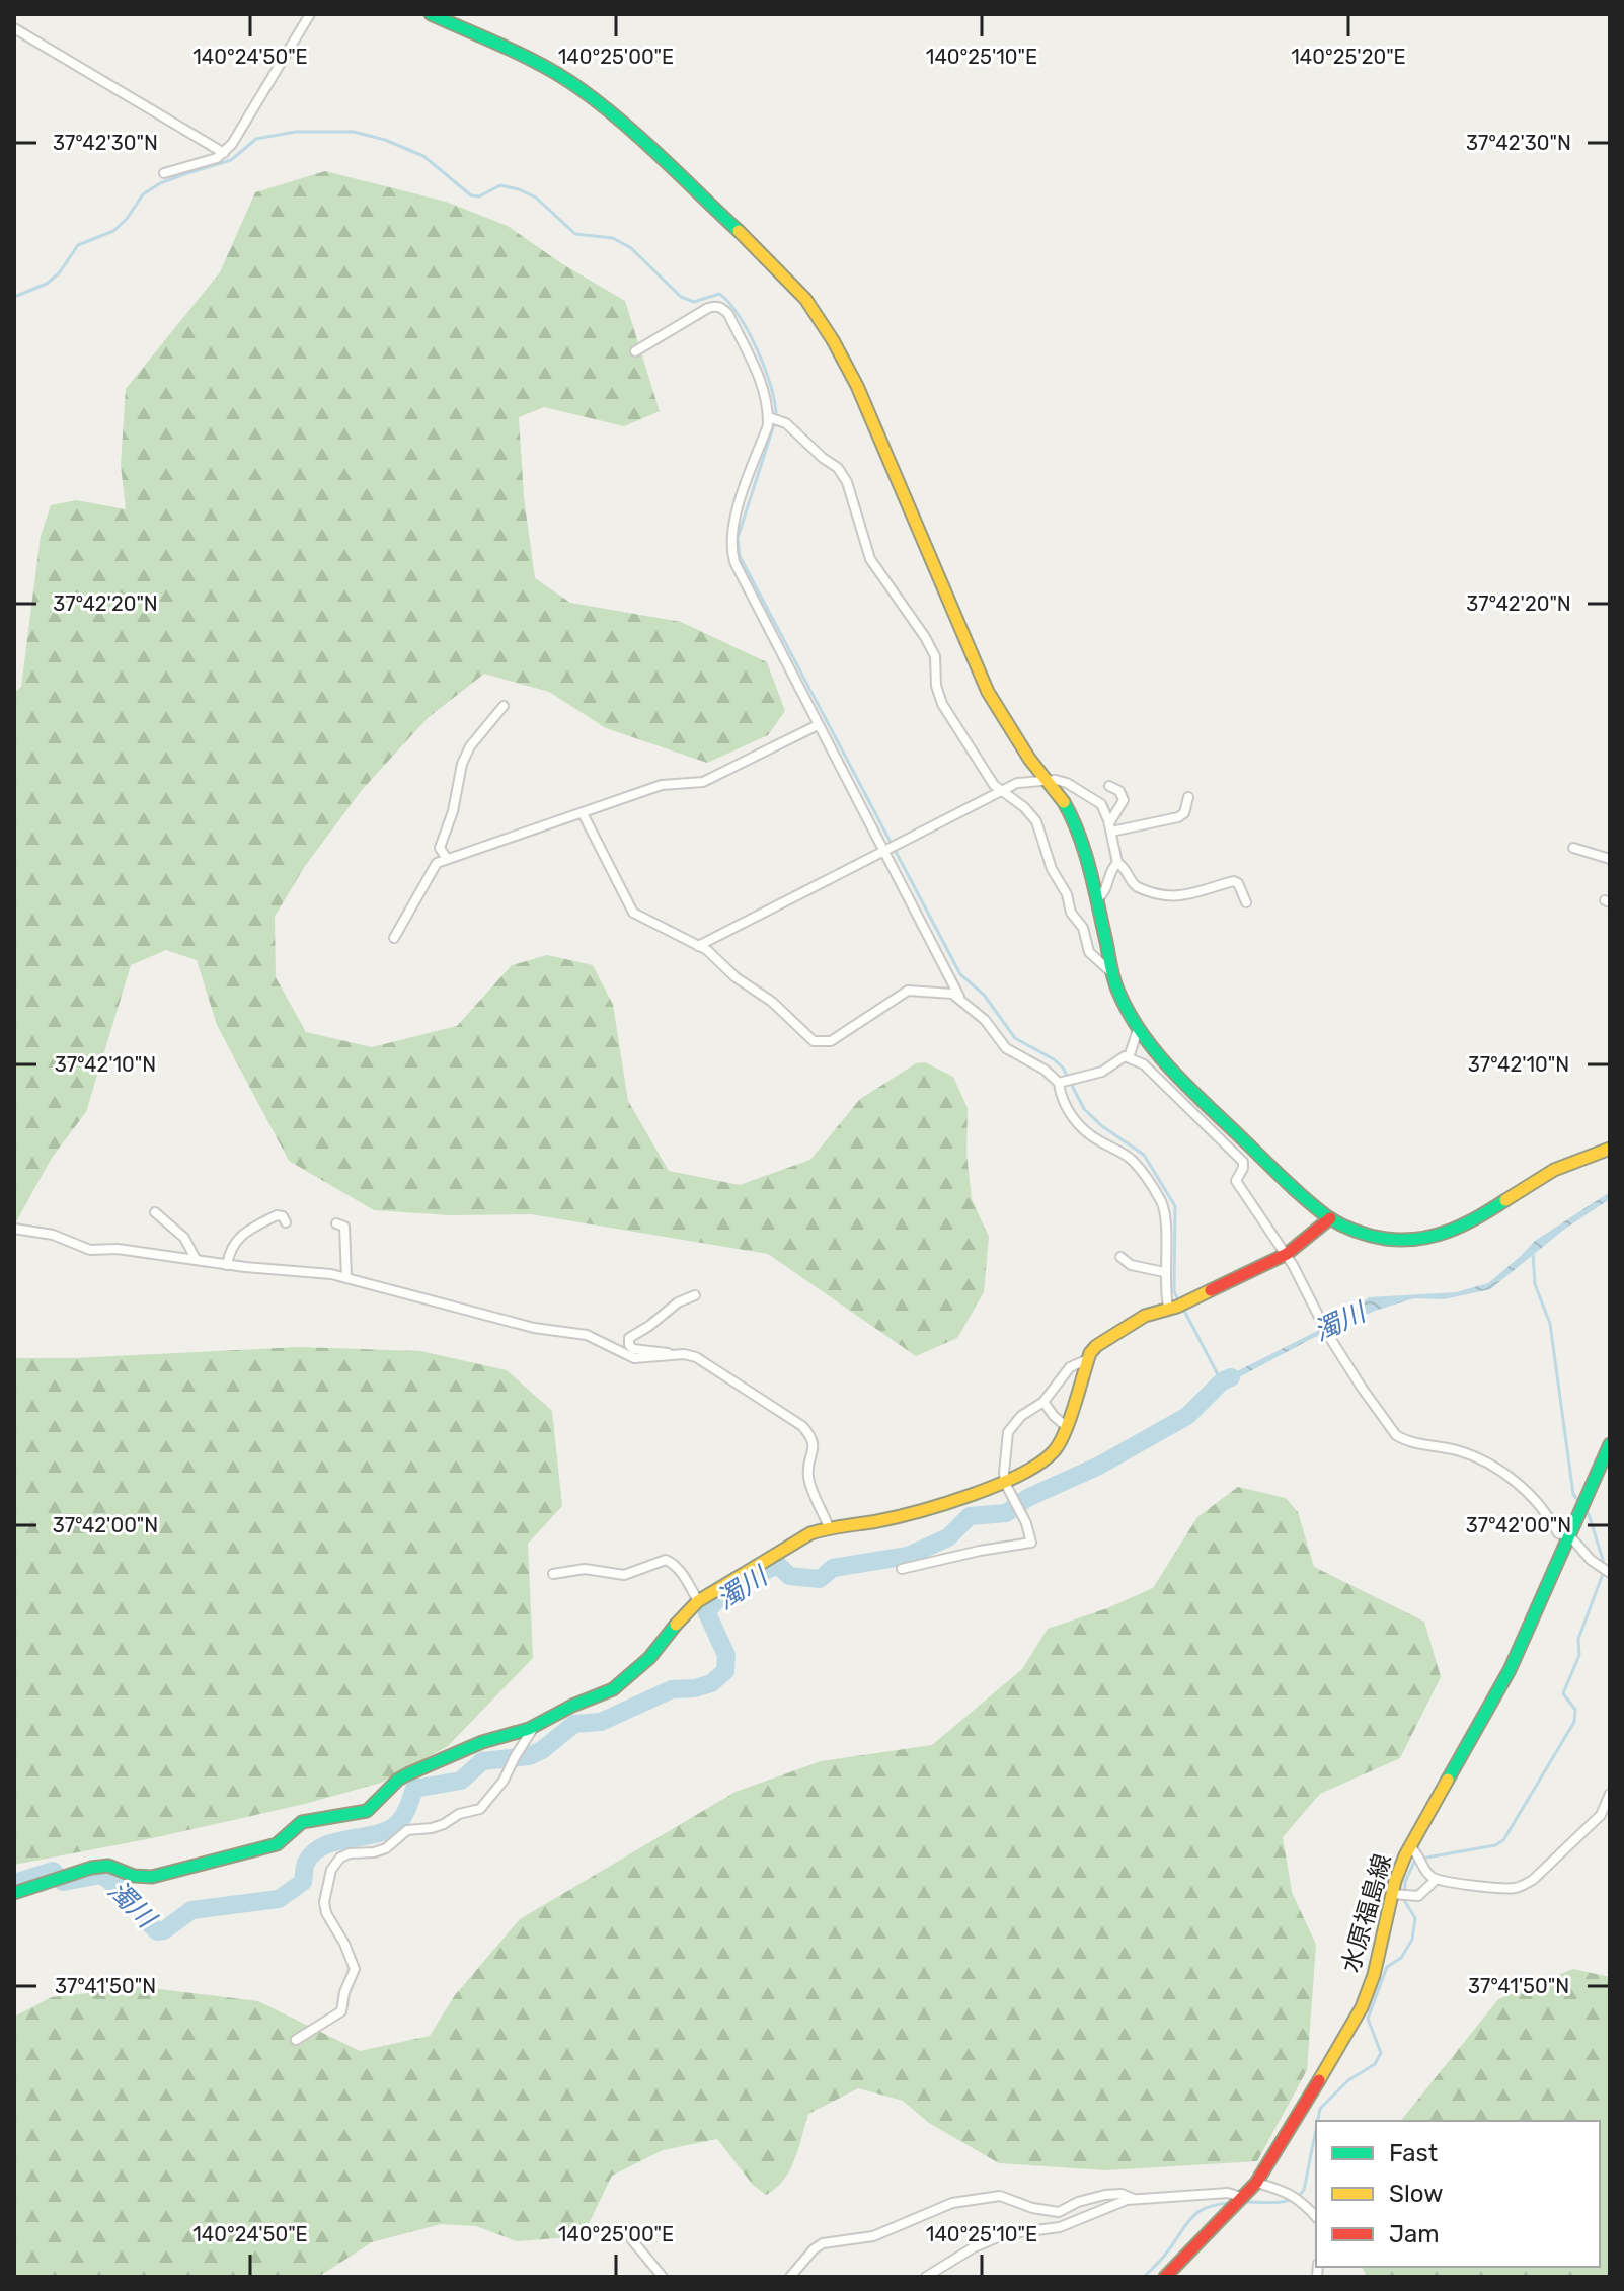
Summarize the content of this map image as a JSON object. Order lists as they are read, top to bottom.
{
  "streets": {
    "street": ["水原福島線"]
  },
  "water": ["濁川"],
  "legend": ["Fast", "Slow", "Jam"],
  "coordinates": [
    "140°24'50\"E",
    "140°25'00\"E",
    "140°25'10\"E",
    "140°25'20\"E",
    "37°42'30\"N",
    "37°42'20\"N",
    "37°42'10\"N",
    "37°42'00\"N",
    "37°41'50\"N"
  ]
}
